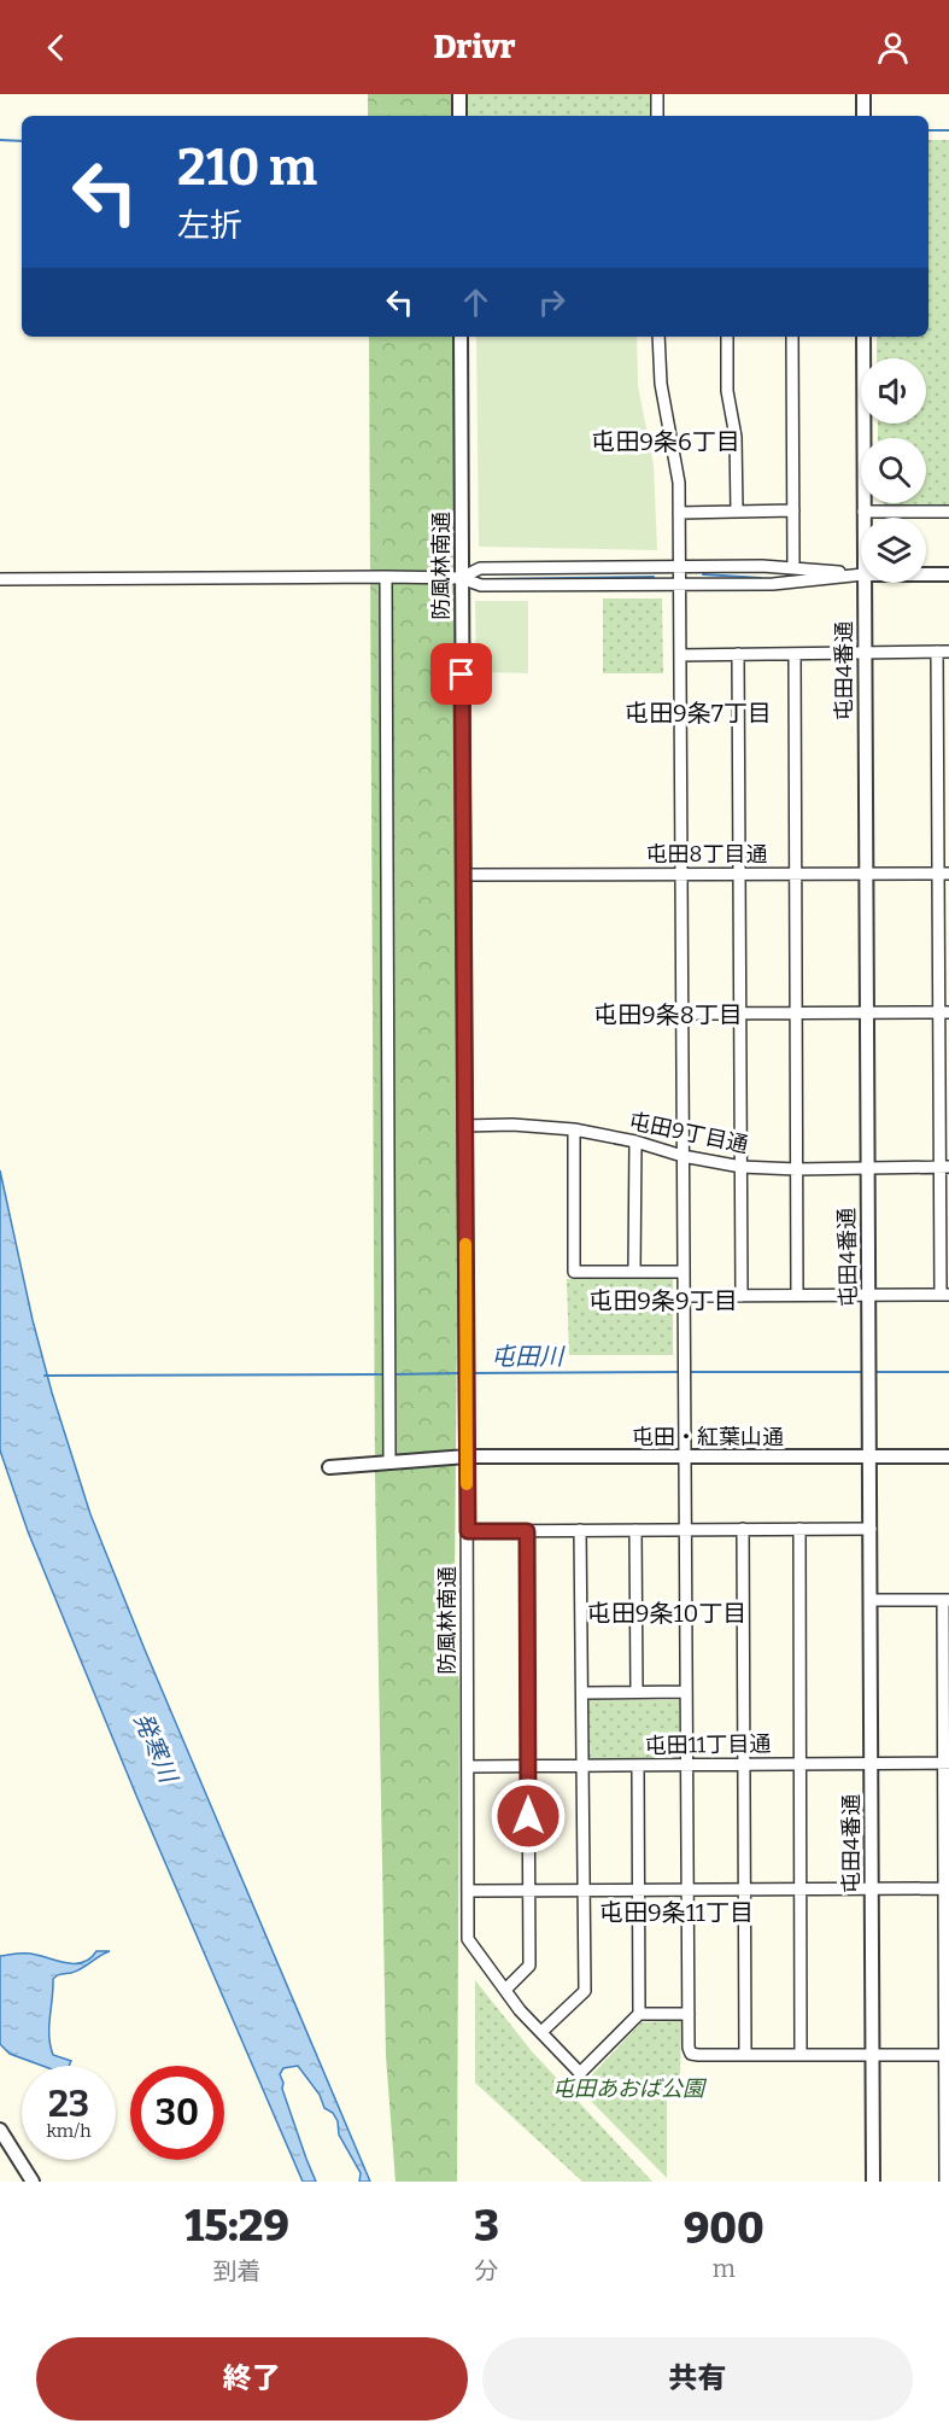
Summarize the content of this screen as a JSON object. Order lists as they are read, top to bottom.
{
  "streets": {
    "street": [
      "防風林南通",
      "屯田4番通",
      "屯田8丁目通",
      "屯田9丁目通",
      "屯田・紅葉山通",
      "屯田11丁目通"
    ]
  },
  "crossings": [
    ["防風林南通", "屯田8丁目通"],
    ["防風林南通", "屯田9丁目通"],
    ["防風林南通", "屯田・紅葉山通"],
    ["防風林南通", "屯田11丁目通"],
    ["屯田4番通", "屯田8丁目通"],
    ["屯田4番通", "屯田9丁目通"],
    ["屯田4番通", "屯田・紅葉山通"],
    ["屯田4番通", "屯田11丁目通"]
  ],
  "districts": [
    "屯田9条6丁目",
    "屯田9条7丁目",
    "屯田9条8丁目",
    "屯田9条9丁目",
    "屯田9条10丁目",
    "屯田9条11丁目"
  ],
  "water": ["屯田川", "発寒川"],
  "parks": ["屯田あおば公園"],
  "page": {
    "header": "Drivr",
    "turn": ["210 m", "左折"],
    "speed": "23 km/h",
    "limit": "30",
    "eta": [
      "15:29",
      "到着",
      "3",
      "分",
      "900",
      "m"
    ],
    "buttons": ["終了", "共有"]
  }
}
